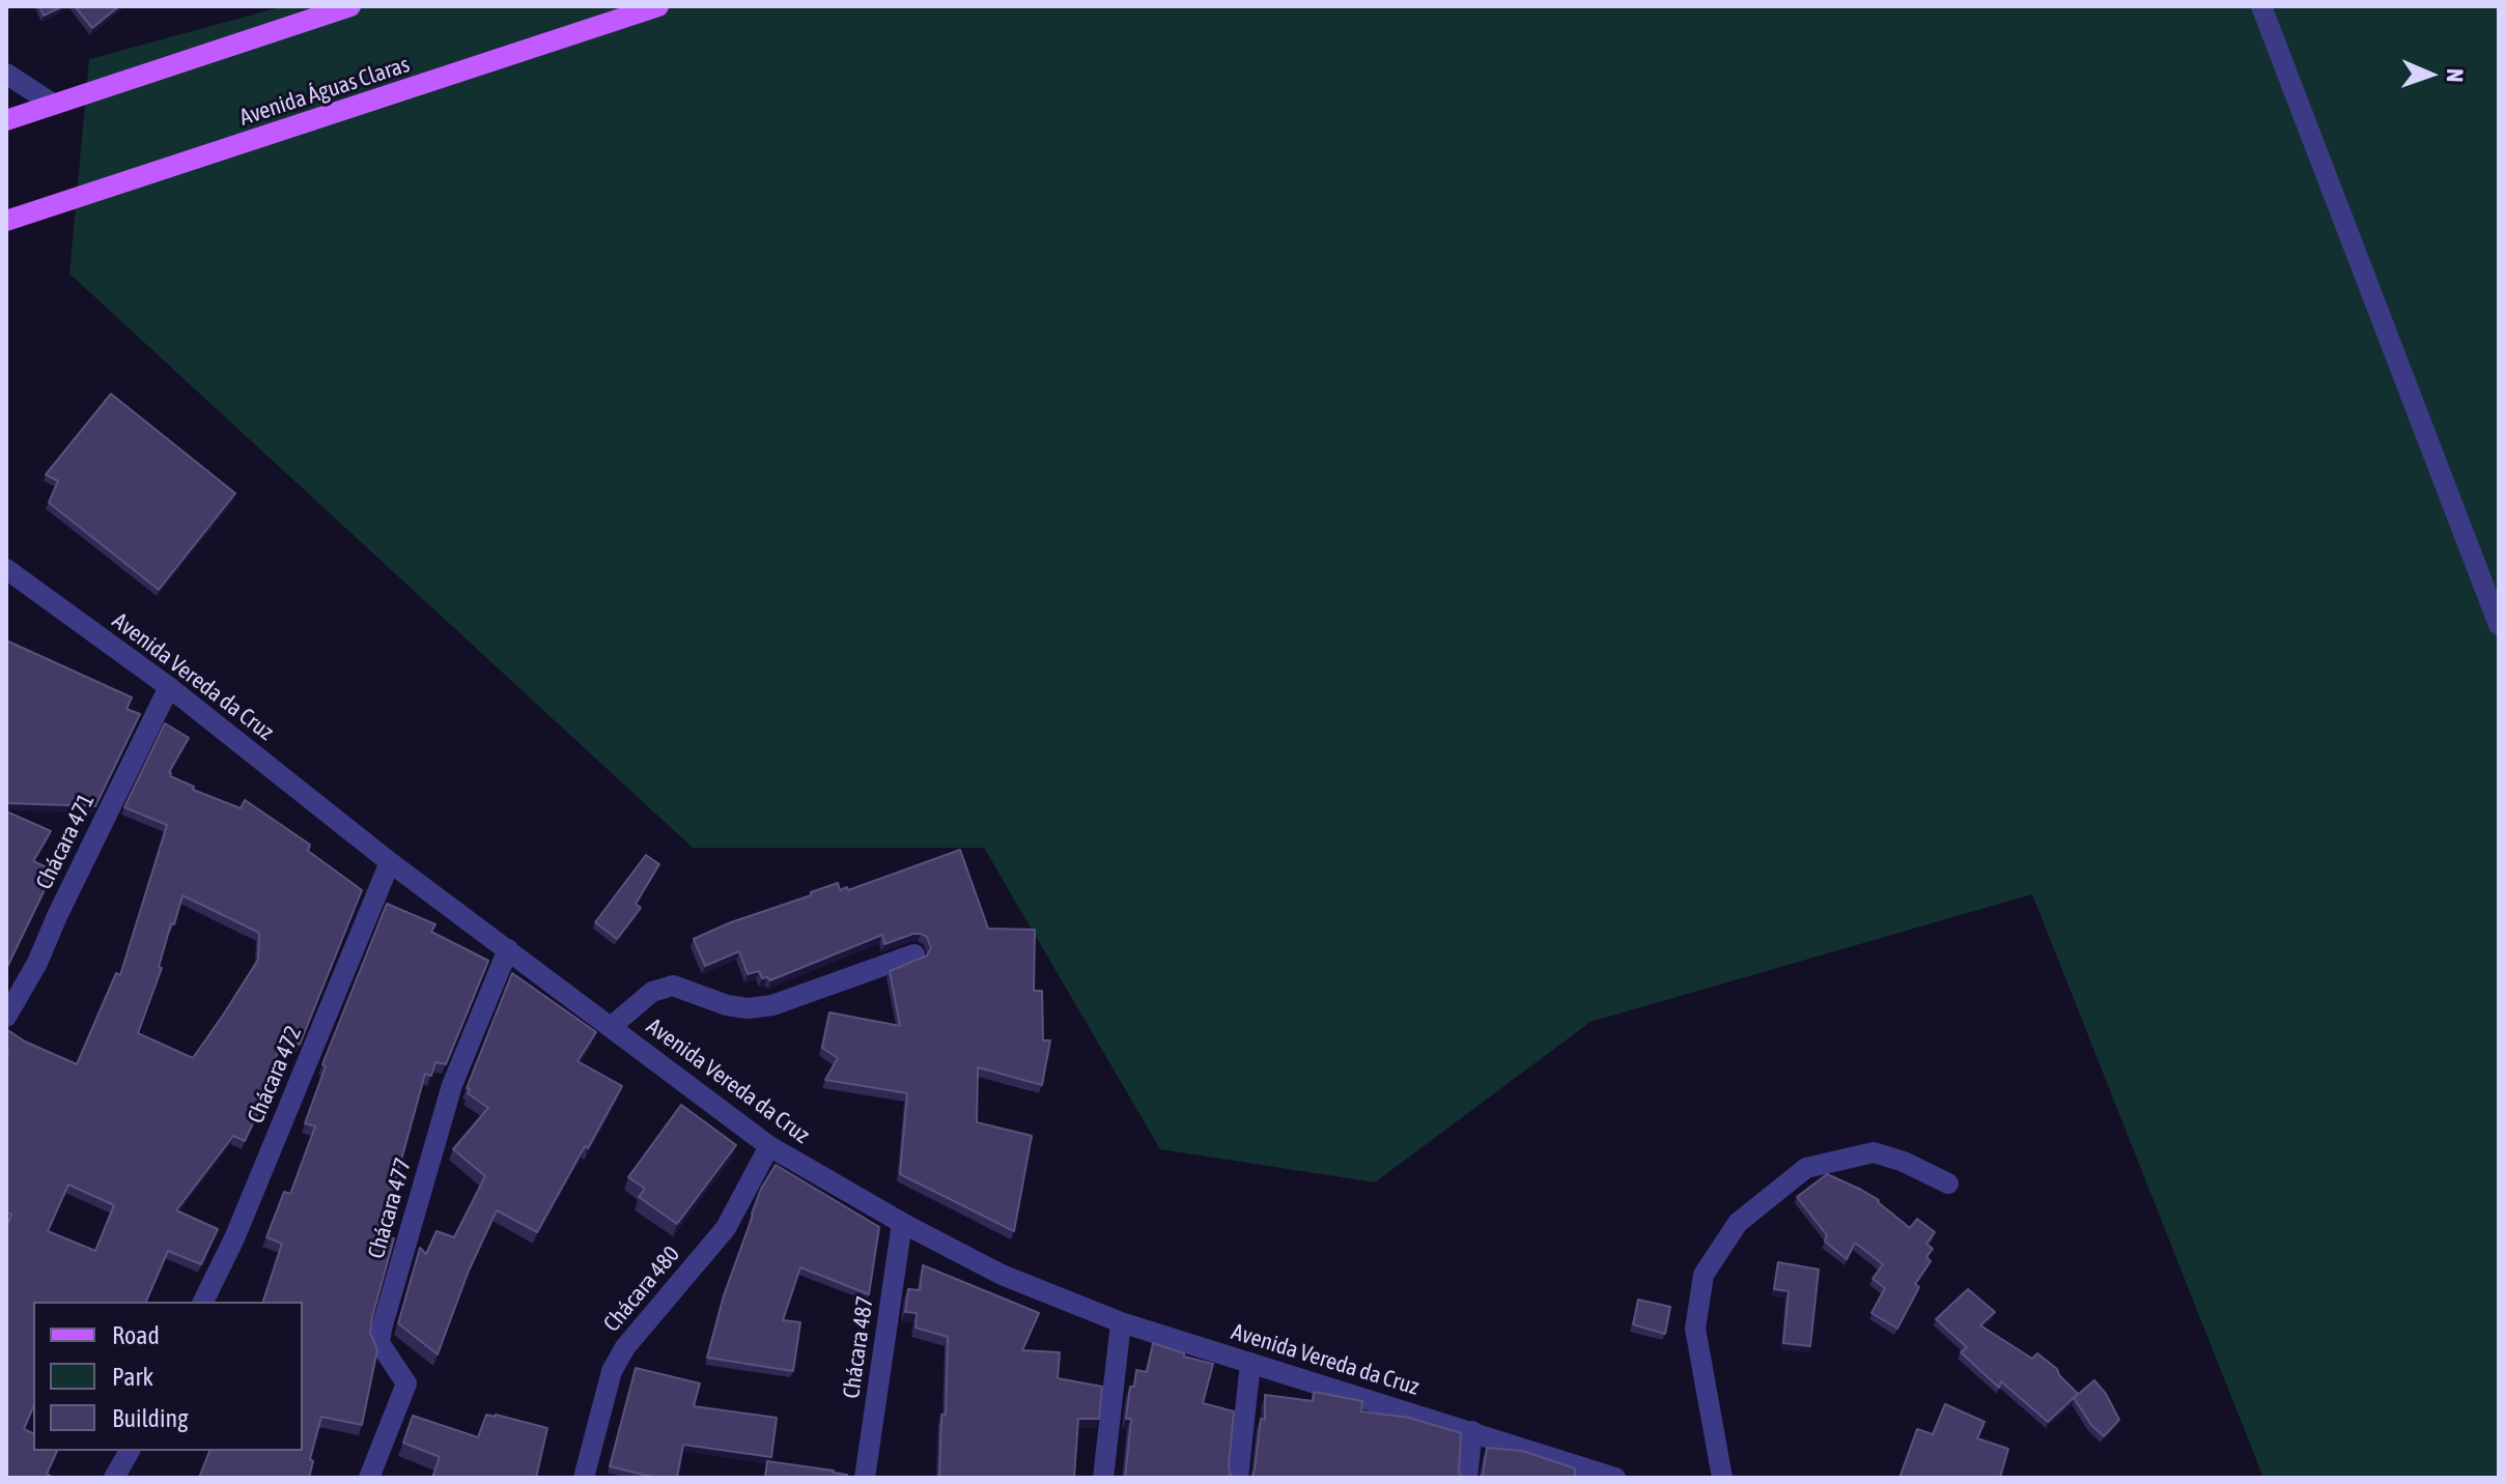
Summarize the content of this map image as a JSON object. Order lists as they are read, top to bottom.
{
  "streets": {
    "main road": ["Avenida Águas Claras"],
    "street": [
      "Avenida Vereda da Cruz",
      "Chácara 471",
      "Chácara 472",
      "Chácara 477",
      "Chácara 480",
      "Chácara 487"
    ]
  },
  "crossings": [
    ["Avenida Vereda da Cruz", "Chácara 471"],
    ["Avenida Vereda da Cruz", "Chácara 472"],
    ["Avenida Vereda da Cruz", "Chácara 477"],
    ["Avenida Vereda da Cruz", "Chácara 480"],
    ["Avenida Vereda da Cruz", "Chácara 487"]
  ],
  "legend": ["Road", "Park", "Building"],
  "north": "right"
}
